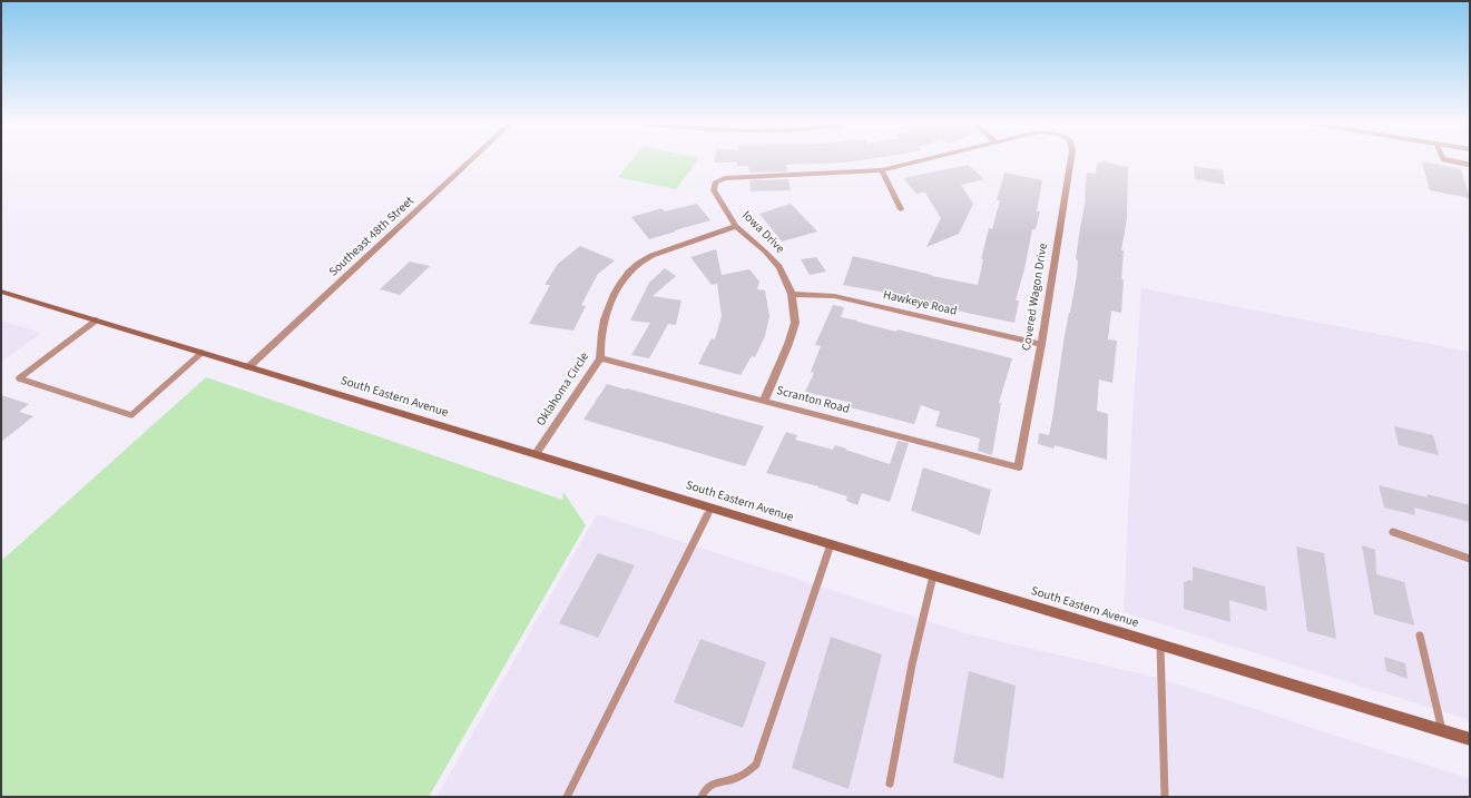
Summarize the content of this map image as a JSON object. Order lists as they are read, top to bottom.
{
  "streets": {
    "main road": ["South Eastern Avenue"],
    "street": [
      "Iowa Drive",
      "Southeast 48th Street",
      "Covered Wagon Drive",
      "Hawkeye Road",
      "Oklahoma Circle",
      "Scranton Road"
    ]
  },
  "crossings": [
    ["Iowa Drive", "Hawkeye Road"],
    ["Iowa Drive", "Oklahoma Circle"],
    ["Iowa Drive", "Scranton Road"],
    ["Southeast 48th Street", "South Eastern Avenue"],
    ["Covered Wagon Drive", "Hawkeye Road"],
    ["Covered Wagon Drive", "Scranton Road"],
    ["Oklahoma Circle", "South Eastern Avenue"],
    ["Oklahoma Circle", "Scranton Road"]
  ]
}
